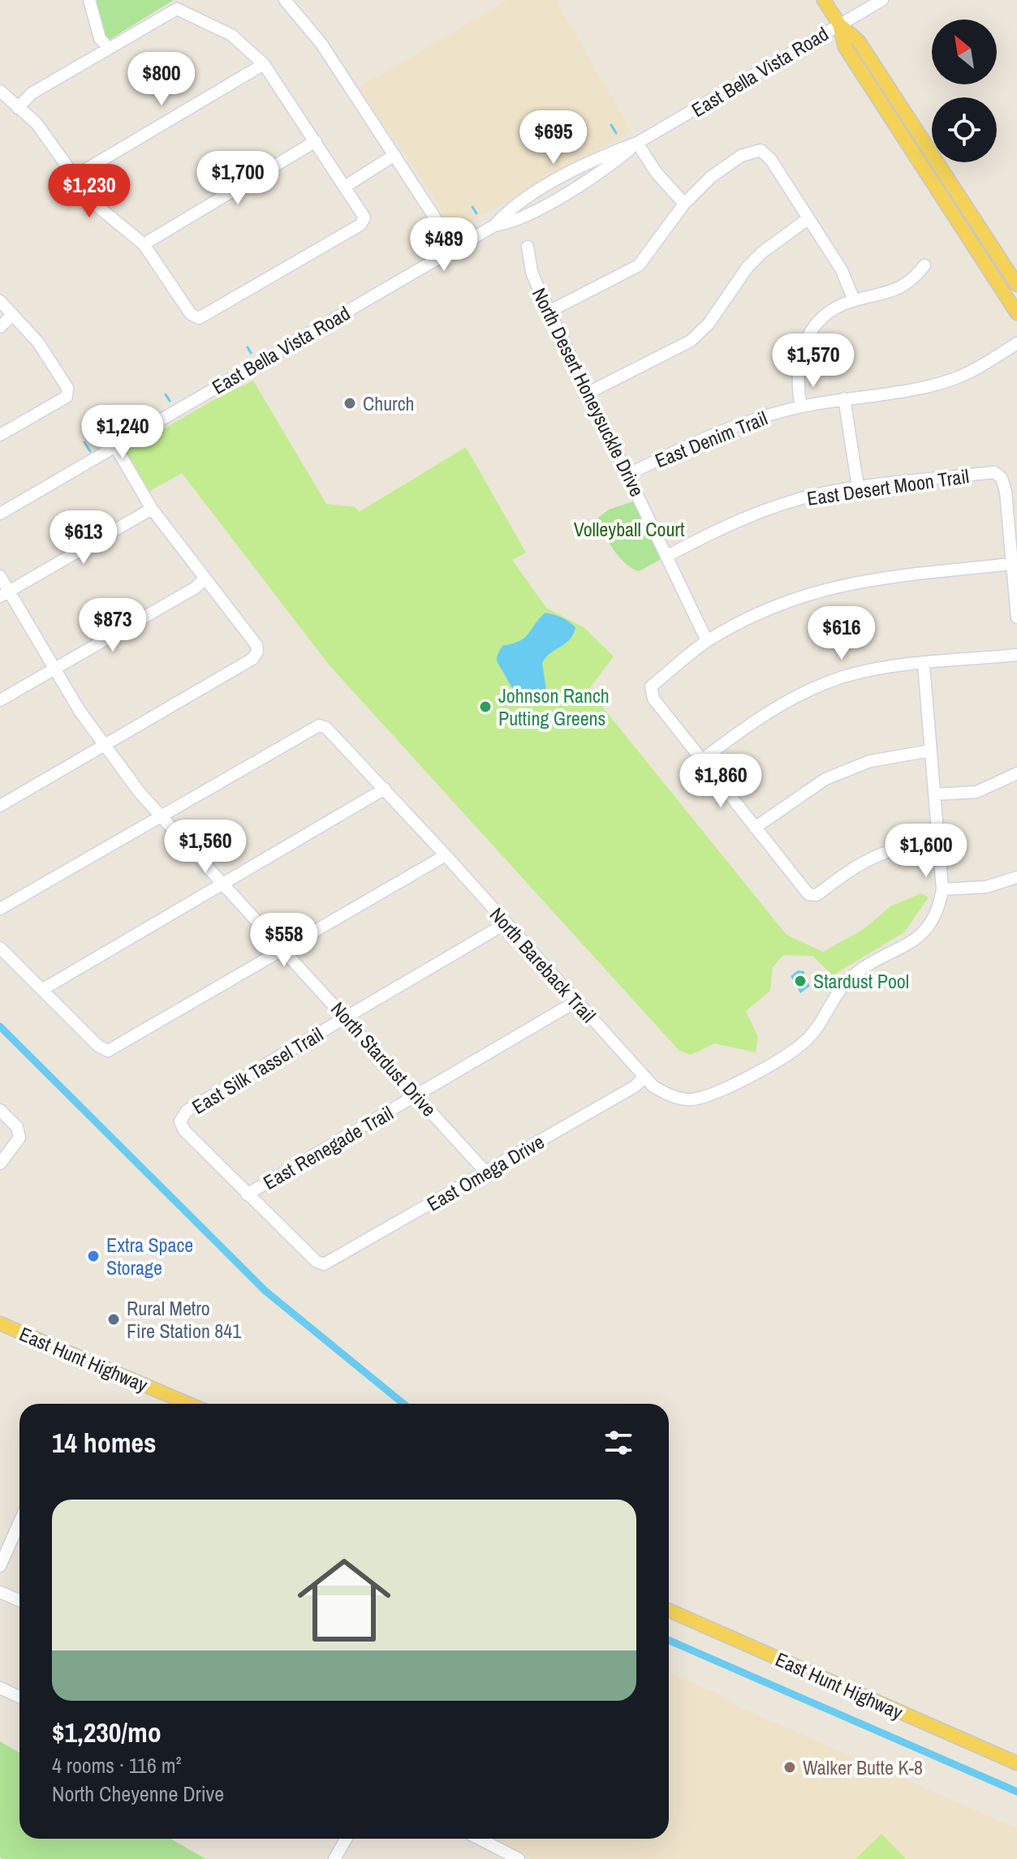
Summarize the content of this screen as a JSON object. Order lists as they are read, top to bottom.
{
  "streets": {
    "main road": ["East Hunt Highway"],
    "street": [
      "East Bella Vista Road",
      "North Desert Honeysuckle Drive",
      "East Denim Trail",
      "East Desert Moon Trail",
      "North Bareback Trail",
      "North Stardust Drive",
      "East Silk Tassel Trail",
      "East Renegade Trail",
      "East Omega Drive"
    ]
  },
  "crossings": [
    ["North Desert Honeysuckle Drive", "East Denim Trail"],
    ["North Desert Honeysuckle Drive", "East Desert Moon Trail"],
    ["North Bareback Trail", "North Stardust Drive"],
    ["North Bareback Trail", "East Silk Tassel Trail"],
    ["North Bareback Trail", "East Renegade Trail"],
    ["North Bareback Trail", "East Omega Drive"],
    ["North Stardust Drive", "East Silk Tassel Trail"],
    ["North Stardust Drive", "East Renegade Trail"],
    ["North Stardust Drive", "East Omega Drive"],
    ["East Silk Tassel Trail", "East Renegade Trail"],
    ["East Silk Tassel Trail", "East Omega Drive"],
    ["East Renegade Trail", "East Omega Drive"]
  ],
  "parks": ["Volleyball Court"],
  "places": [
    "Church",
    "Johnson Ranch Putting Greens",
    "Stardust Pool",
    "Extra Space Storage",
    "Rural Metro Fire Station 841",
    "Walker Butte K-8"
  ],
  "north": "top left",
  "page": {
    "price": [
      "$800",
      "$695",
      "$1,700",
      "$1,230",
      "$489",
      "$1,570",
      "$1,240",
      "$613",
      "$873",
      "$616",
      "$1,860",
      "$1,560",
      "$1,600",
      "$558"
    ],
    "heading": "14 homes",
    "list": [
      {
        "name": "$1,230/mo",
        "note": "4 rooms · 116 m² · North Cheyenne Drive"
      }
    ]
  }
}
